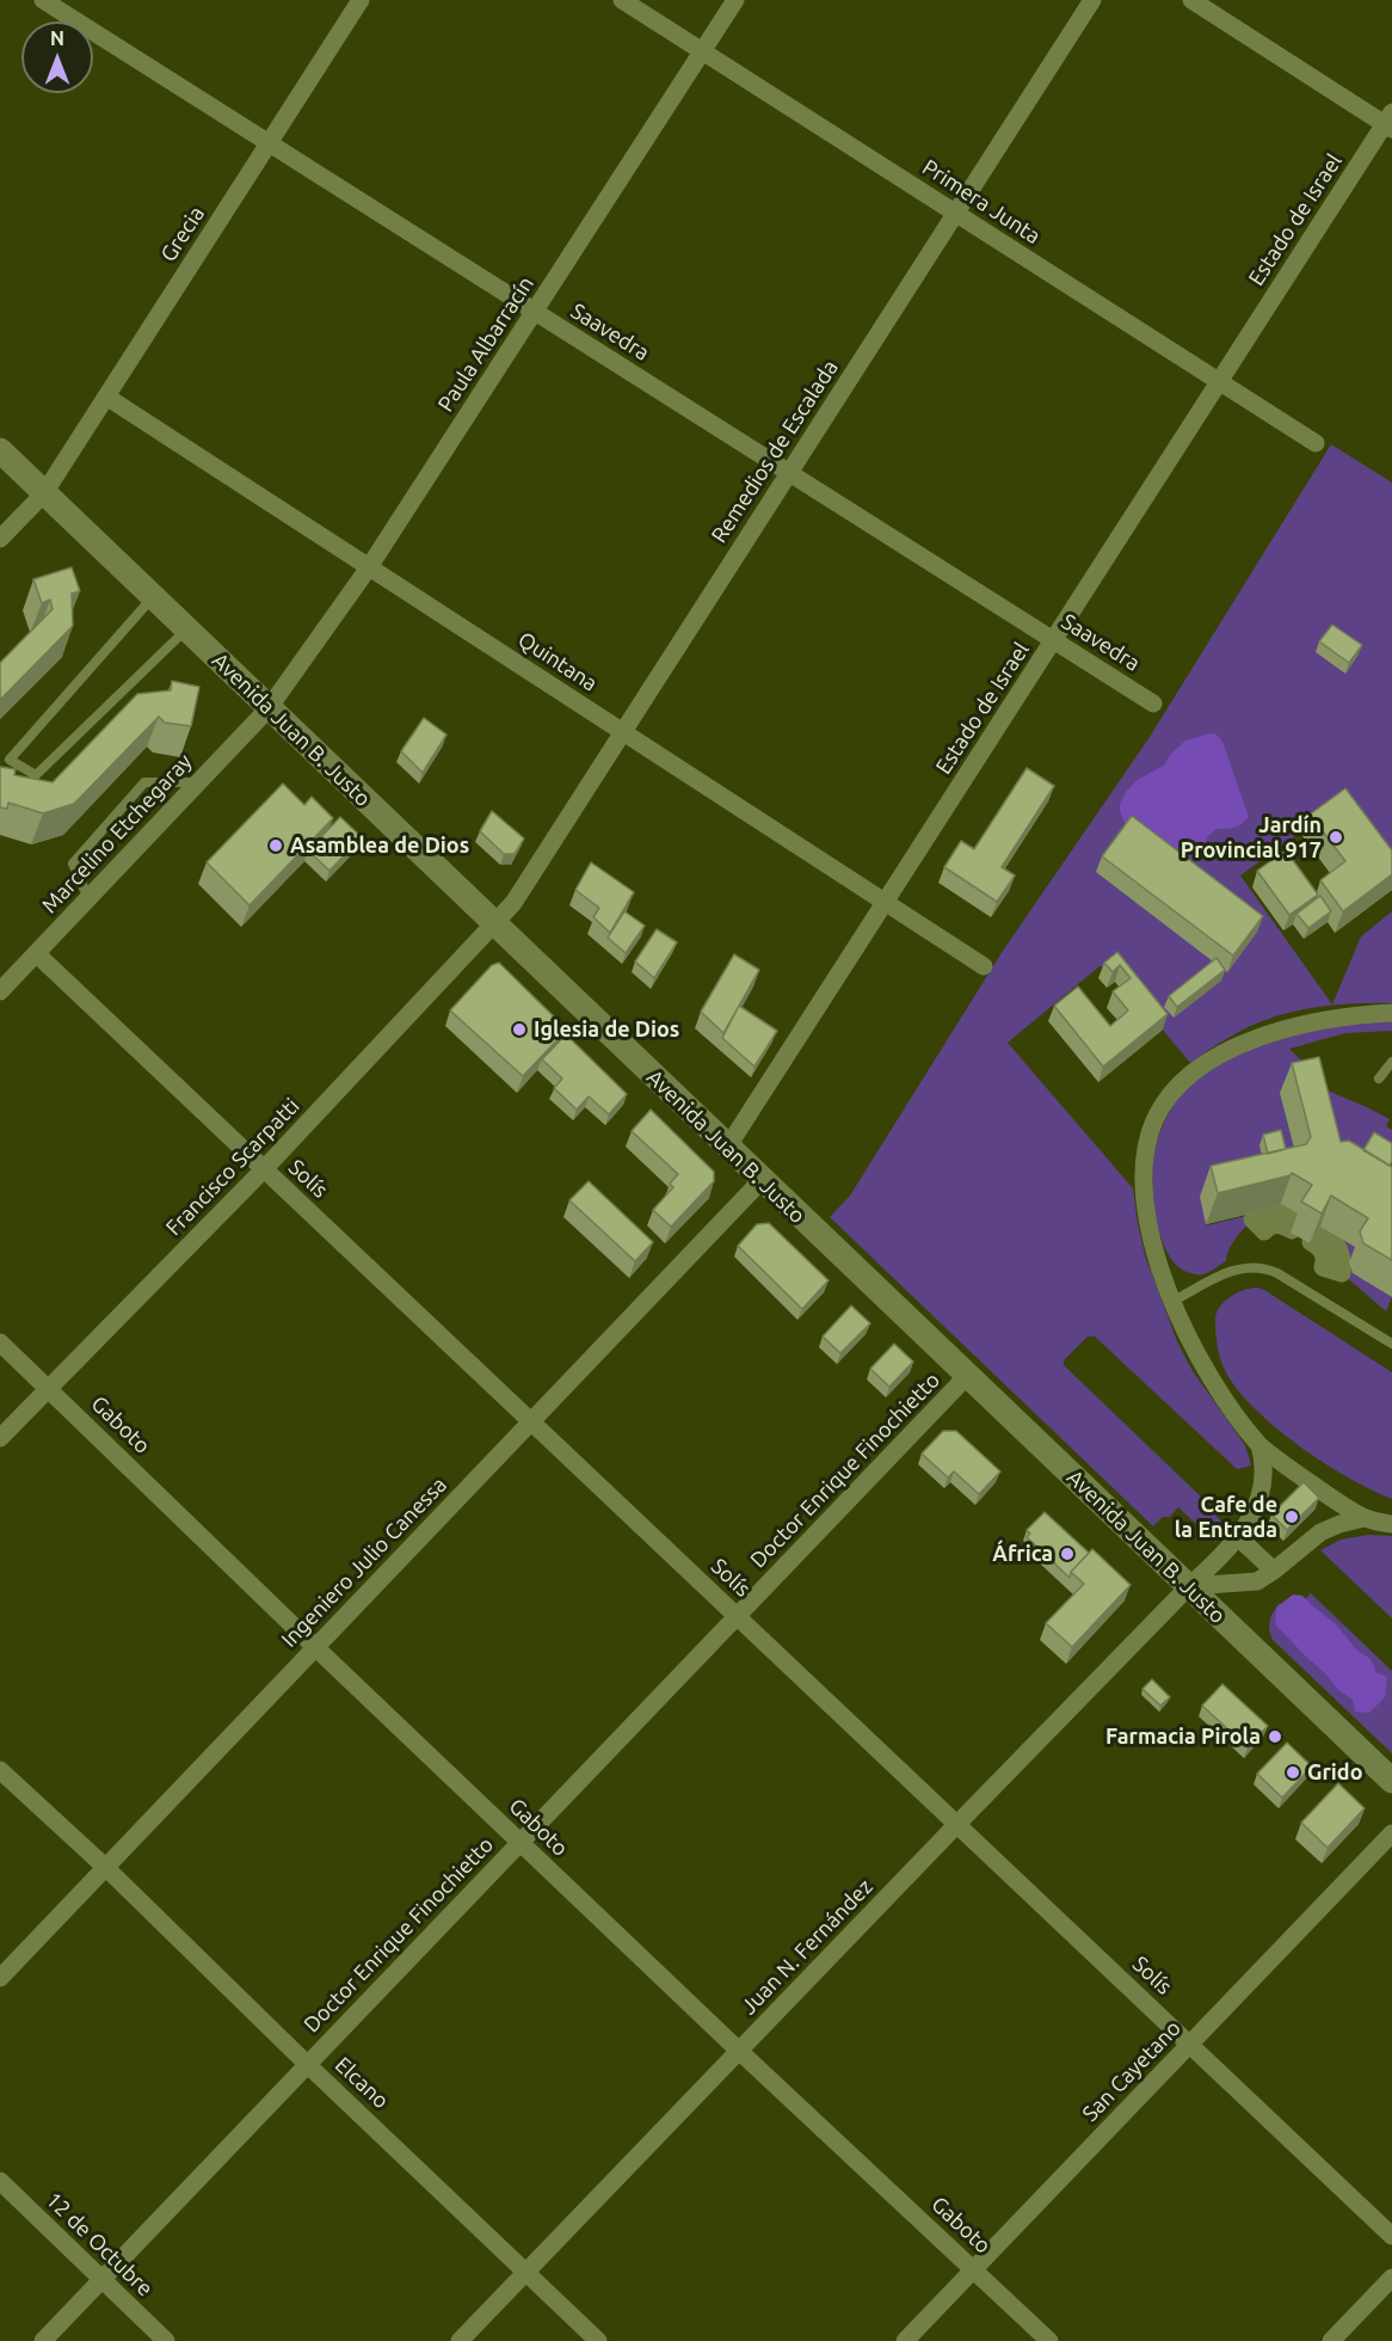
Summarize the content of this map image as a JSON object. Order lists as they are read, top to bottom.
{
  "streets": {
    "main road": ["Avenida Juan B. Justo"],
    "street": [
      "Primera Junta",
      "Estado de Israel",
      "Grecia",
      "Saavedra",
      "Paula Albarracín",
      "Remedios de Escalada",
      "Quintana",
      "Marcelino Etchegaray",
      "Francisco Scarpatti",
      "Solís",
      "Gaboto",
      "Doctor Enrique Finochietto",
      "Ingeniero Julio Canessa",
      "Juan N. Fernández",
      "San Cayetano",
      "Elcano",
      "12 de Octubre"
    ]
  },
  "crossings": [
    ["Primera Junta", "Estado de Israel"],
    ["Primera Junta", "Paula Albarracín"],
    ["Primera Junta", "Remedios de Escalada"],
    ["Estado de Israel", "Saavedra"],
    ["Estado de Israel", "Quintana"],
    ["Estado de Israel", "Avenida Juan B. Justo"],
    ["Grecia", "Saavedra"],
    ["Grecia", "Quintana"],
    ["Grecia", "Avenida Juan B. Justo"],
    ["Saavedra", "Paula Albarracín"],
    ["Saavedra", "Remedios de Escalada"],
    ["Paula Albarracín", "Quintana"],
    ["Paula Albarracín", "Avenida Juan B. Justo"],
    ["Paula Albarracín", "Marcelino Etchegaray"],
    ["Remedios de Escalada", "Quintana"],
    ["Remedios de Escalada", "Avenida Juan B. Justo"],
    ["Remedios de Escalada", "Francisco Scarpatti"],
    ["Avenida Juan B. Justo", "Marcelino Etchegaray"],
    ["Avenida Juan B. Justo", "Francisco Scarpatti"],
    ["Avenida Juan B. Justo", "Doctor Enrique Finochietto"],
    ["Avenida Juan B. Justo", "Ingeniero Julio Canessa"],
    ["Avenida Juan B. Justo", "Juan N. Fernández"],
    ["Marcelino Etchegaray", "Solís"],
    ["Francisco Scarpatti", "Solís"],
    ["Francisco Scarpatti", "Gaboto"],
    ["Solís", "Doctor Enrique Finochietto"],
    ["Solís", "Ingeniero Julio Canessa"],
    ["Solís", "Juan N. Fernández"],
    ["Solís", "San Cayetano"],
    ["Gaboto", "Doctor Enrique Finochietto"],
    ["Gaboto", "Ingeniero Julio Canessa"],
    ["Gaboto", "Juan N. Fernández"],
    ["Gaboto", "San Cayetano"],
    ["Doctor Enrique Finochietto", "Elcano"],
    ["Doctor Enrique Finochietto", "12 de Octubre"],
    ["Ingeniero Julio Canessa", "Elcano"],
    ["Juan N. Fernández", "Elcano"]
  ],
  "places": [
    "Jardín Provincial 917",
    "Asamblea de Dios",
    "Iglesia de Dios",
    "Cafe de la Entrada",
    "África",
    "Farmacia Pirola",
    "Grido"
  ],
  "north": "top"
}
